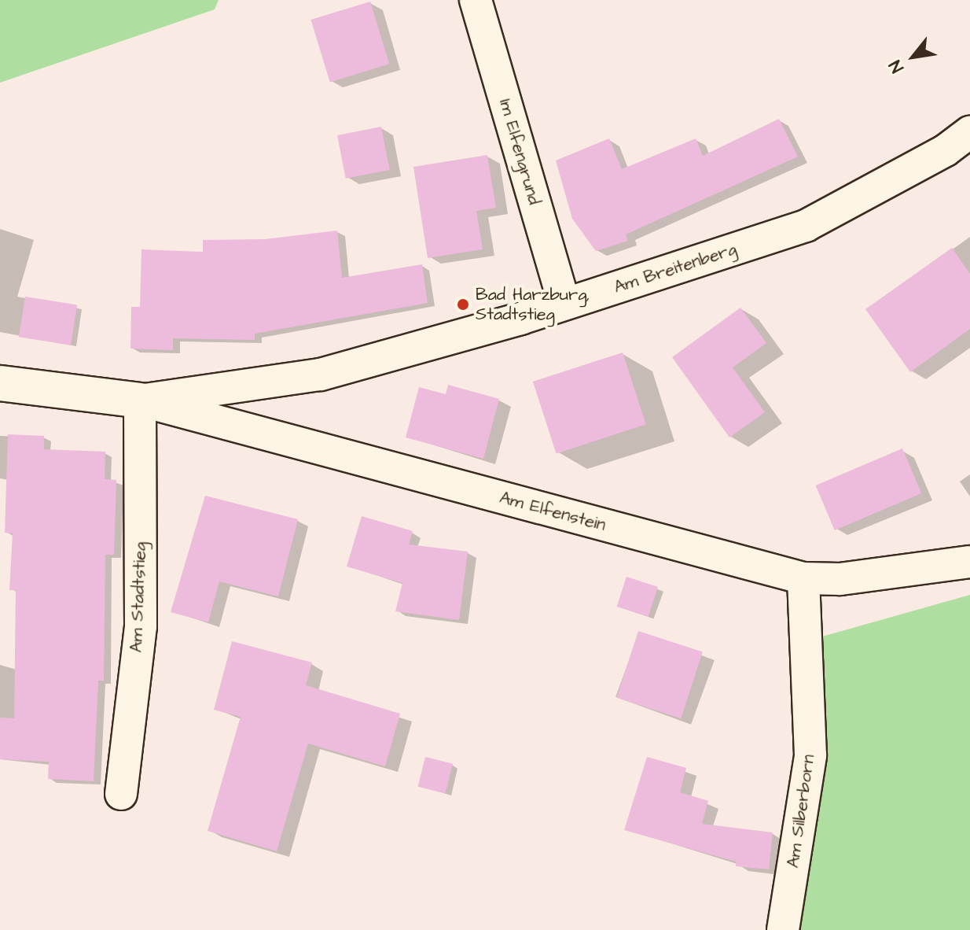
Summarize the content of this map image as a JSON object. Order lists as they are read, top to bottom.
{
  "streets": {
    "street": [
      "Im Elfengrund",
      "Am Breitenberg",
      "Am Elfenstein",
      "Am Stadtstieg",
      "Am Silberborn"
    ]
  },
  "crossings": [
    ["Im Elfengrund", "Am Breitenberg"],
    ["Am Breitenberg", "Am Elfenstein"],
    ["Am Breitenberg", "Am Stadtstieg"],
    ["Am Elfenstein", "Am Stadtstieg"],
    ["Am Elfenstein", "Am Silberborn"]
  ],
  "places": ["Bad Harzburg, Stadtstieg"],
  "north": "bottom left"
}
